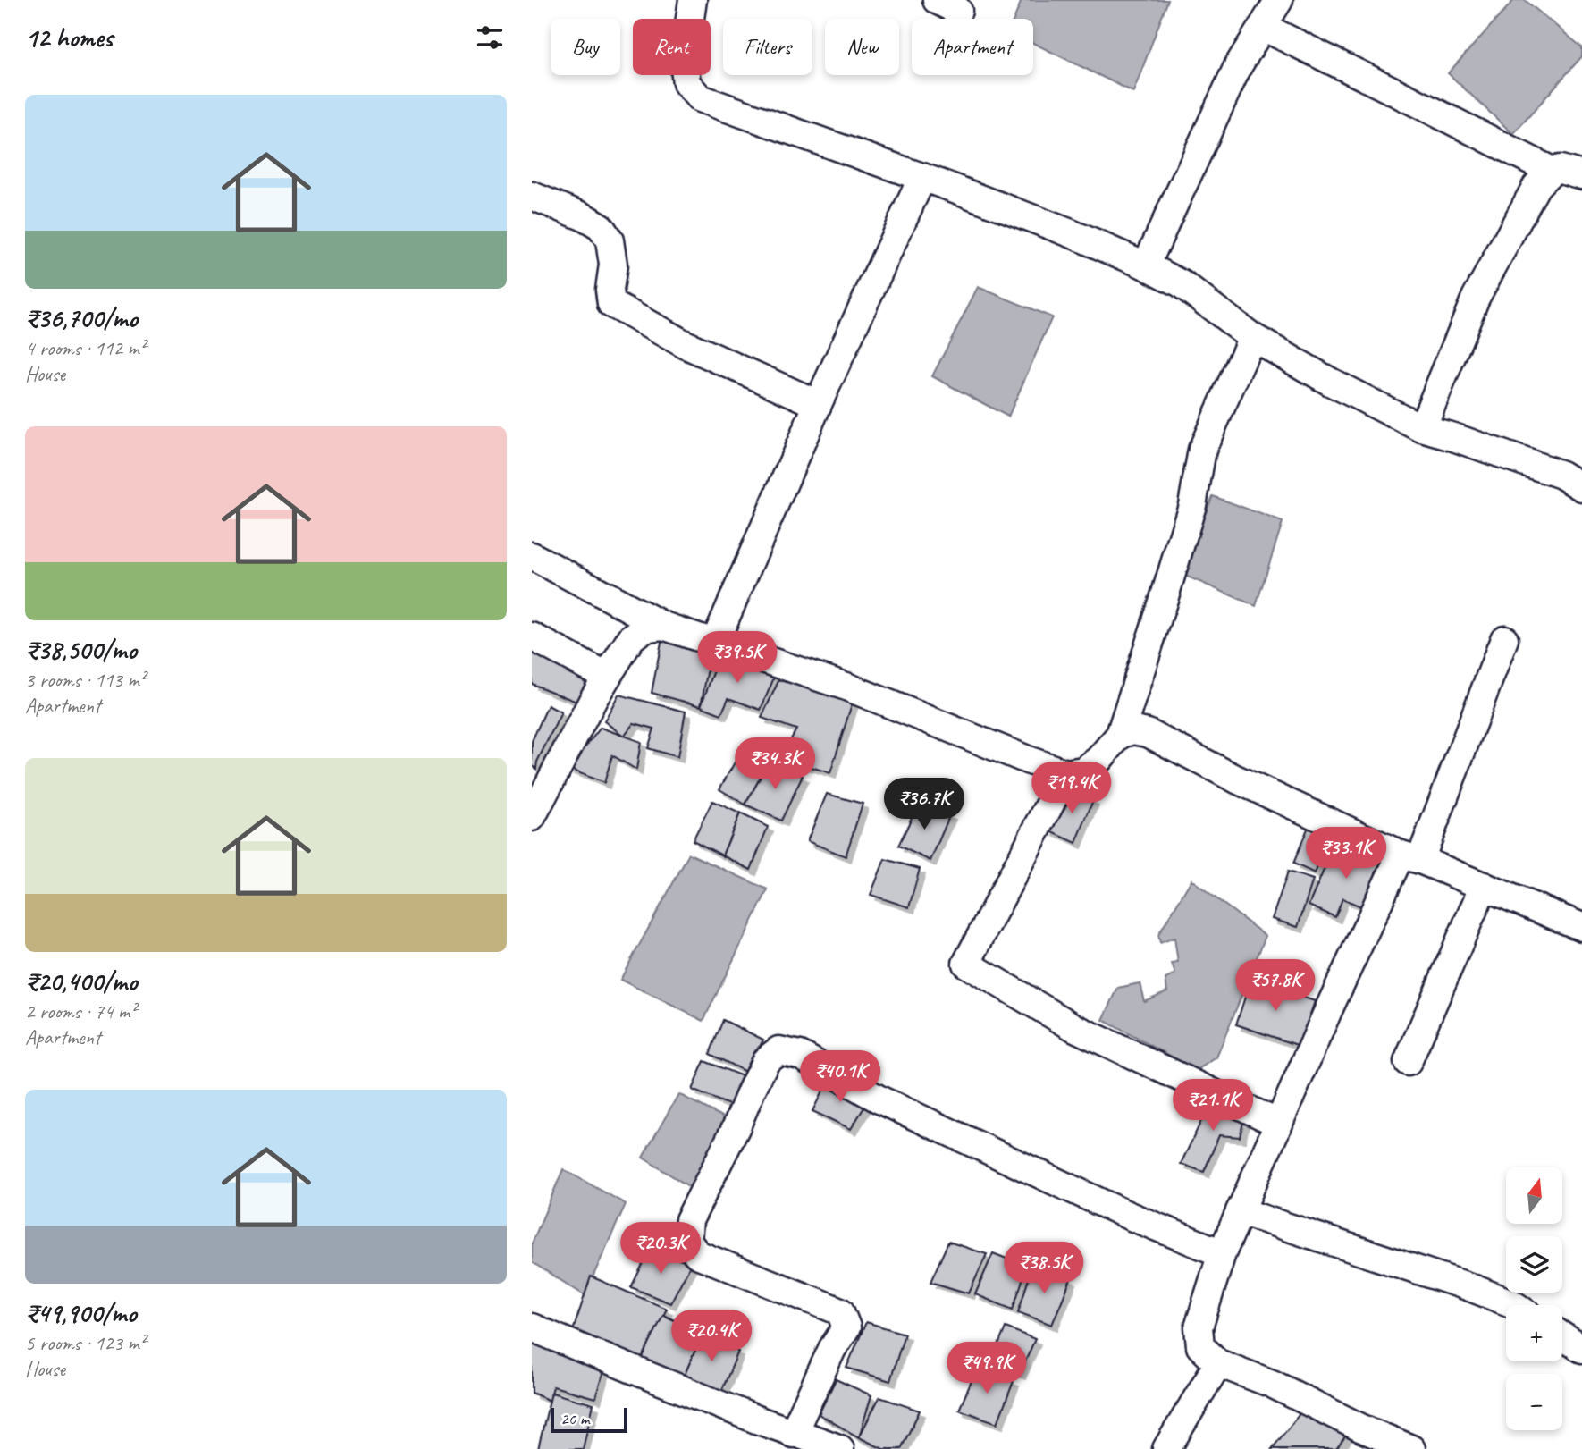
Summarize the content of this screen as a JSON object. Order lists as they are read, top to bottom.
{
  "scale_bar": "20 m",
  "north": "top",
  "page": {
    "heading": "12 homes",
    "chip": [
      "Buy",
      "Rent",
      "Filters",
      "New",
      "Apartment"
    ],
    "list": [
      {
        "name": "₹36,700/mo",
        "note": "4 rooms · 112 m² · House"
      },
      {
        "name": "₹38,500/mo",
        "note": "3 rooms · 113 m² · Apartment"
      },
      {
        "name": "₹20,400/mo",
        "note": "2 rooms · 74 m² · Apartment"
      },
      {
        "name": "₹49,900/mo",
        "note": "5 rooms · 123 m² · House"
      }
    ],
    "price": [
      "₹39.5K",
      "₹34.3K",
      "₹19.4K",
      "₹36.7K",
      "₹33.1K",
      "₹57.8K",
      "₹40.1K",
      "₹21.1K",
      "₹20.3K",
      "₹38.5K",
      "₹20.4K",
      "₹49.9K"
    ],
    "map_buttons": ["+", "−"],
    "scale": "20 m"
  }
}
